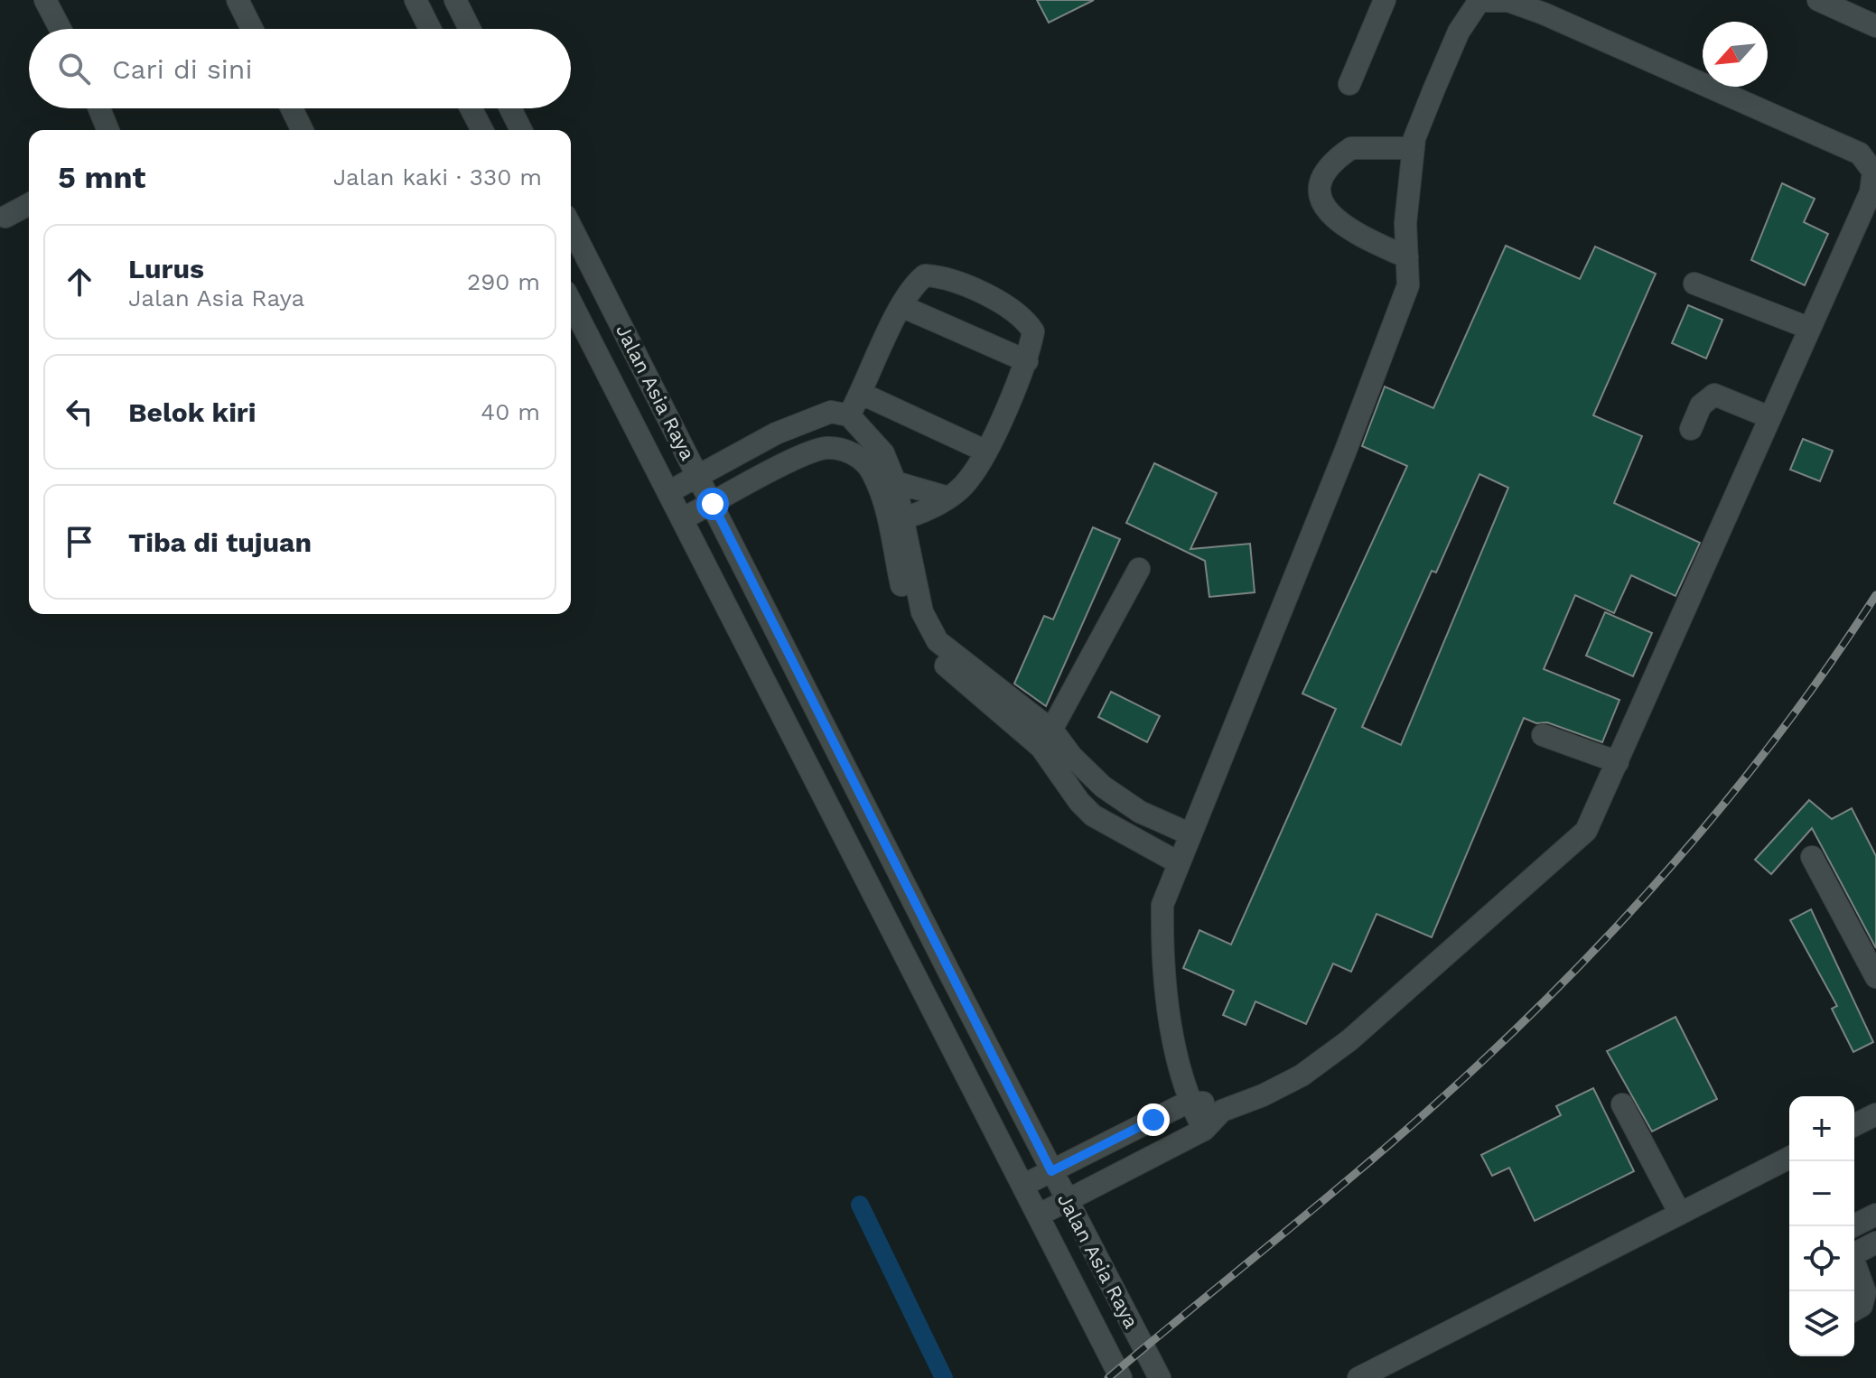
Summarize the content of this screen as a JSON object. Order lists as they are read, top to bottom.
{
  "streets": {
    "street": ["Jalan Asia Raya"]
  },
  "north": "bottom left",
  "page": {
    "search": "Cari di sini",
    "heading": ["5 mnt", "Jalan kaki · 330 m"],
    "list": [
      ["Lurus", "Jalan Asia Raya", "290 m"],
      ["Belok kiri", "40 m"],
      "Tiba di tujuan"
    ],
    "map_buttons": ["+", "−"]
  }
}
